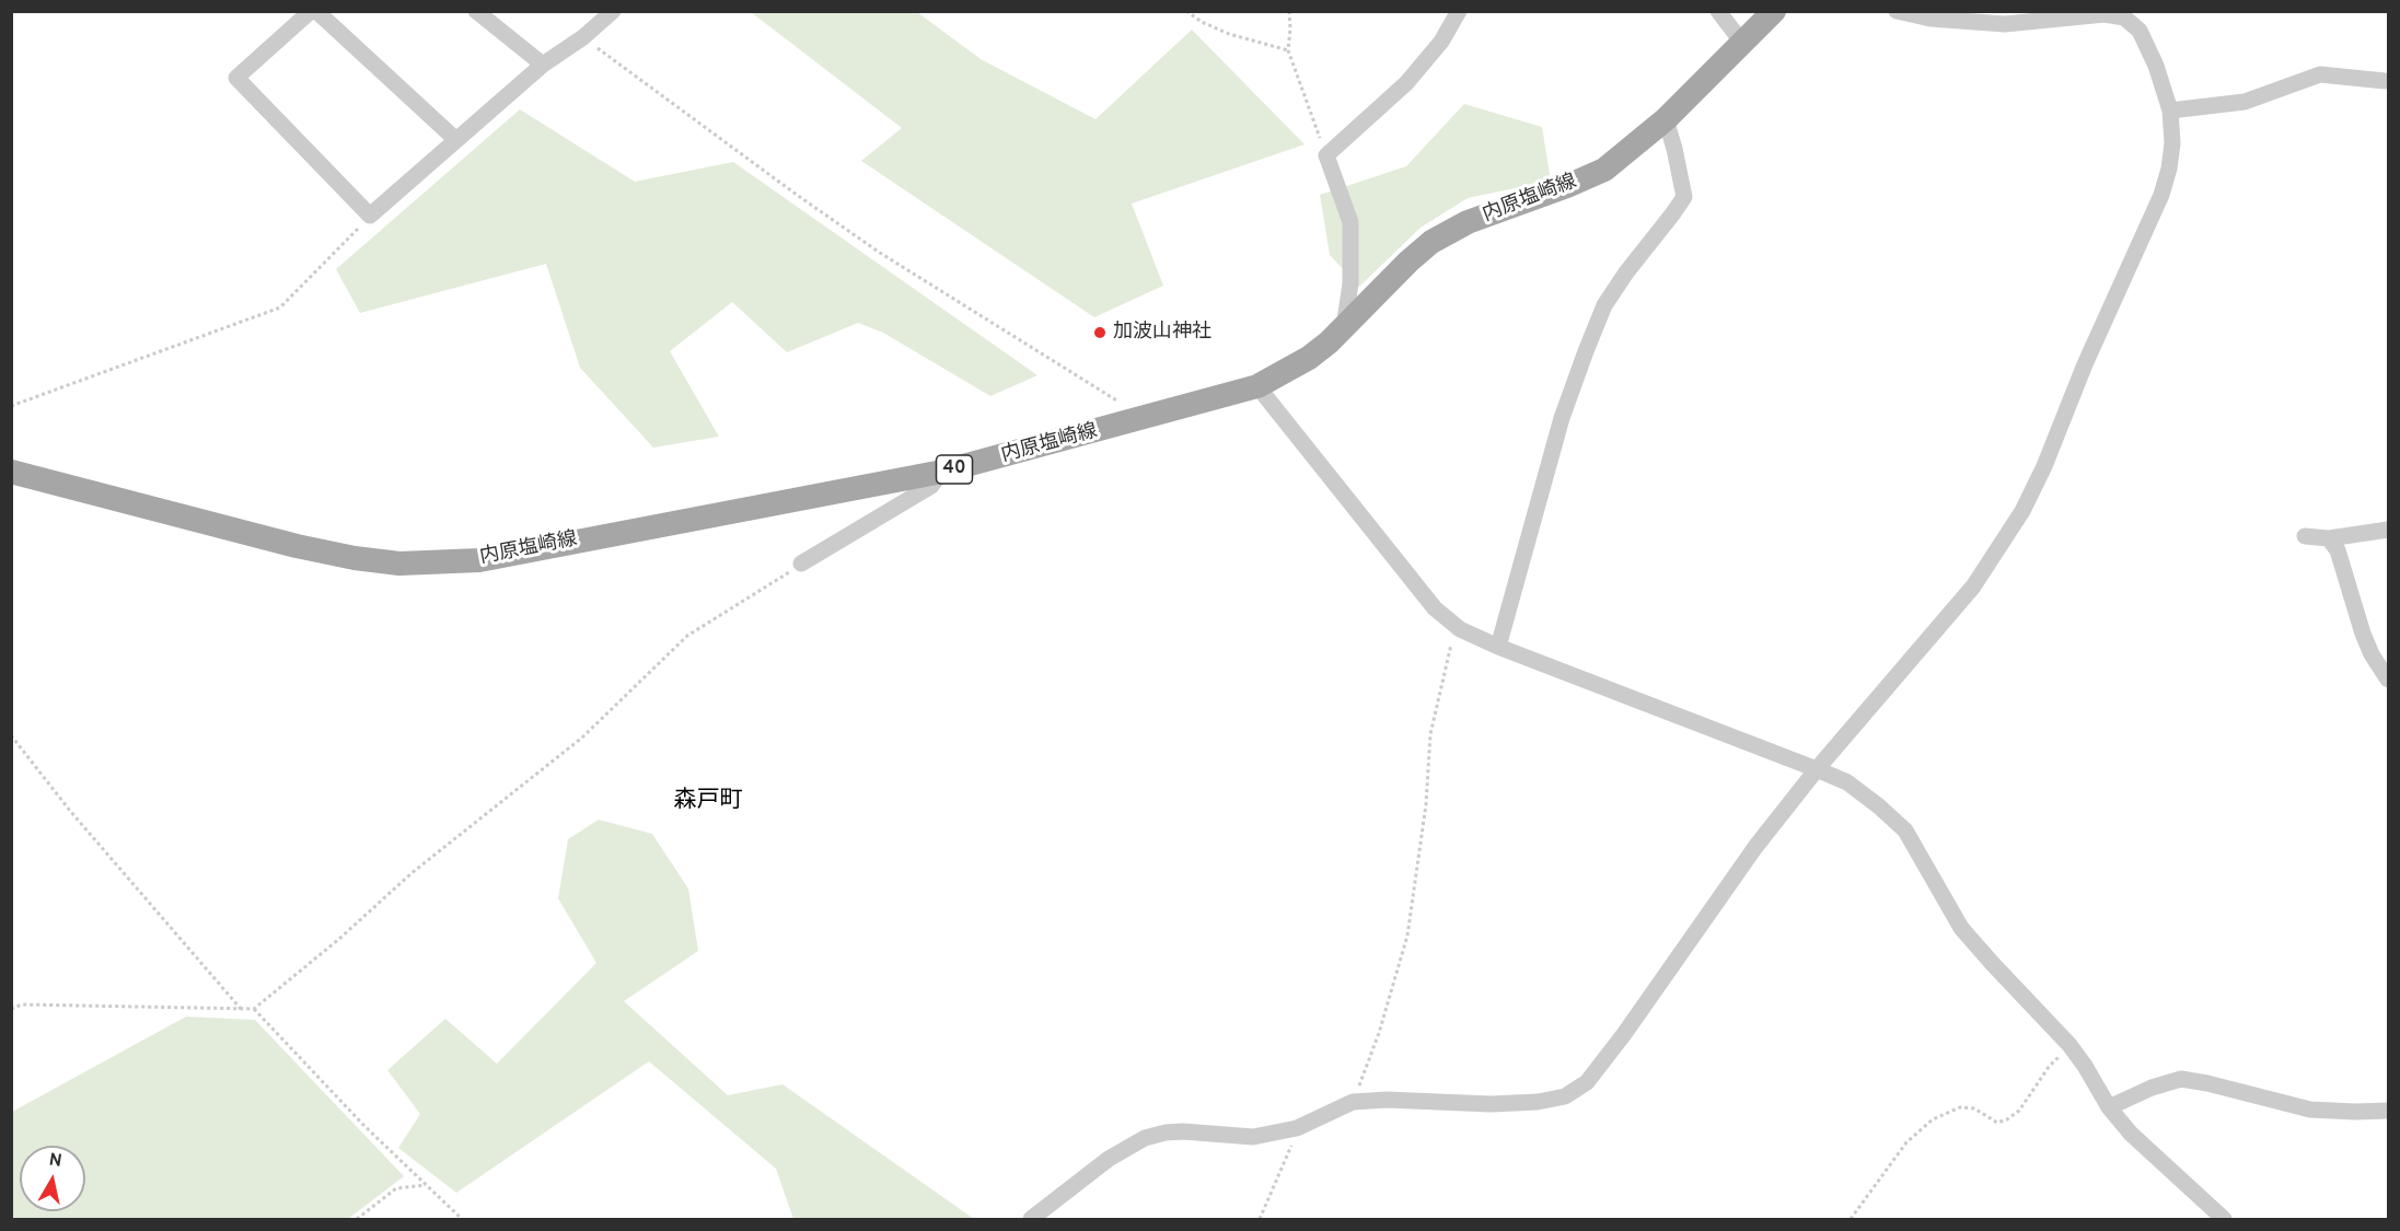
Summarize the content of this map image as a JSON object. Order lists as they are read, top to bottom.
{
  "streets": {
    "main road": ["内原塩崎線", "40"]
  },
  "districts": ["森戸町"],
  "places": ["加波山神社"],
  "north": "top"
}
